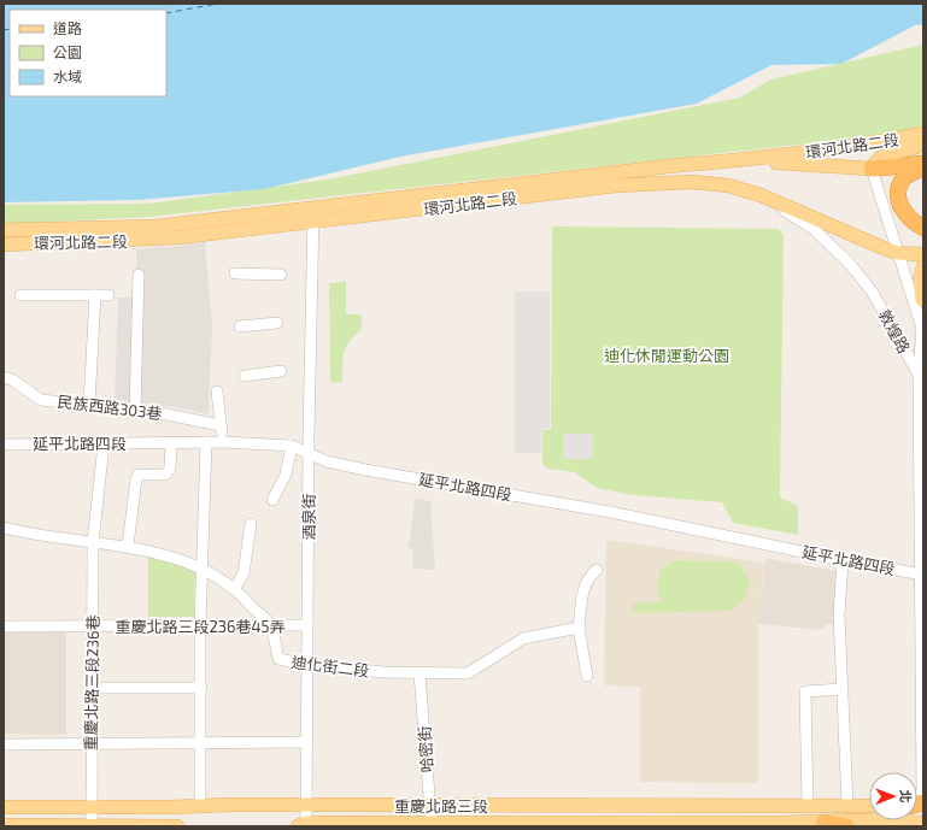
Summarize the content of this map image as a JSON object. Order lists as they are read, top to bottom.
{
  "streets": {
    "main road": ["環河北路二段", "重慶北路三段"],
    "street": [
      "敦煌路",
      "民族西路303巷",
      "延平北路四段",
      "酒泉街",
      "重慶北路三段236巷45弄",
      "迪化街二段",
      "重慶北路三段236巷",
      "哈密街"
    ]
  },
  "crossings": [
    ["環河北路二段", "敦煌路"],
    ["環河北路二段", "酒泉街"],
    ["敦煌路", "延平北路四段"],
    ["延平北路四段", "酒泉街"],
    ["延平北路四段", "重慶北路三段236巷"],
    ["酒泉街", "重慶北路三段236巷45弄"],
    ["酒泉街", "迪化街二段"],
    ["酒泉街", "重慶北路三段"],
    ["重慶北路三段236巷45弄", "迪化街二段"],
    ["重慶北路三段236巷45弄", "重慶北路三段236巷"],
    ["迪化街二段", "重慶北路三段236巷"],
    ["迪化街二段", "哈密街"],
    ["重慶北路三段236巷", "重慶北路三段"],
    ["哈密街", "重慶北路三段"]
  ],
  "parks": ["迪化休閒運動公園"],
  "legend": ["道路", "公園", "水域"],
  "north": "right"
}
